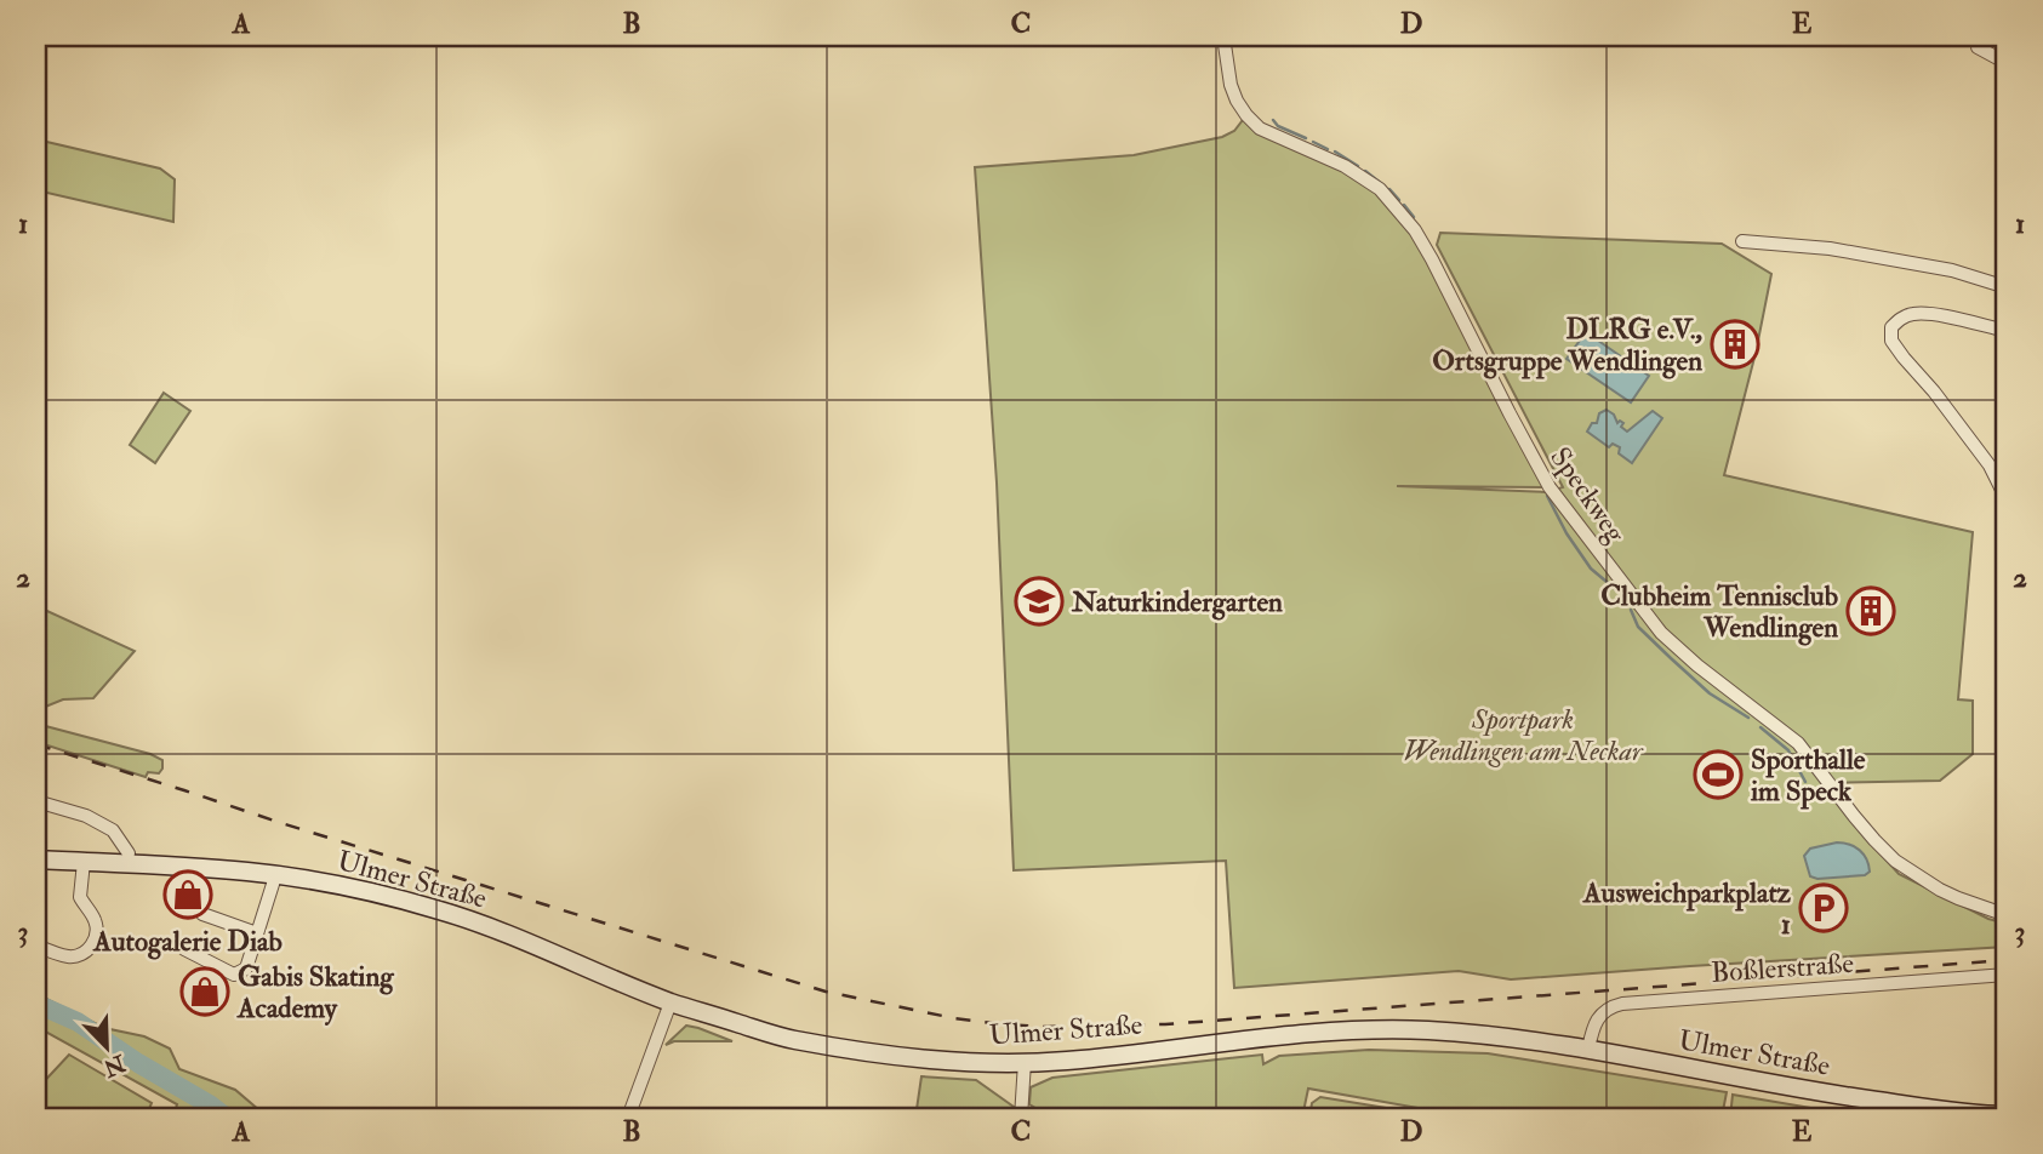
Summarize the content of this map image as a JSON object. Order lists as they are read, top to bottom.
{
  "streets": {
    "main road": ["Ulmer Straße"],
    "street": ["Speckweg", "Boßlerstraße"]
  },
  "crossings": [
    ["Ulmer Straße", "Boßlerstraße"]
  ],
  "parks": ["Sportpark Wendlingen am Neckar"],
  "places": {
    "building": ["DLRG e.V., Ortsgruppe Wendlingen", "Clubheim Tennisclub Wendlingen"],
    "school or university": ["Naturkindergarten"],
    "sports": ["Sporthalle im Speck"],
    "shop": ["Autogalerie Diab", "Gabis Skating Academy"],
    "parking": ["Ausweichparkplatz 1"]
  },
  "north": "bottom right",
  "grid": {
    "columns": [
      "A",
      "B",
      "C",
      "D",
      "E"
    ],
    "rows": ["1", "2", "3"]
  }
}
